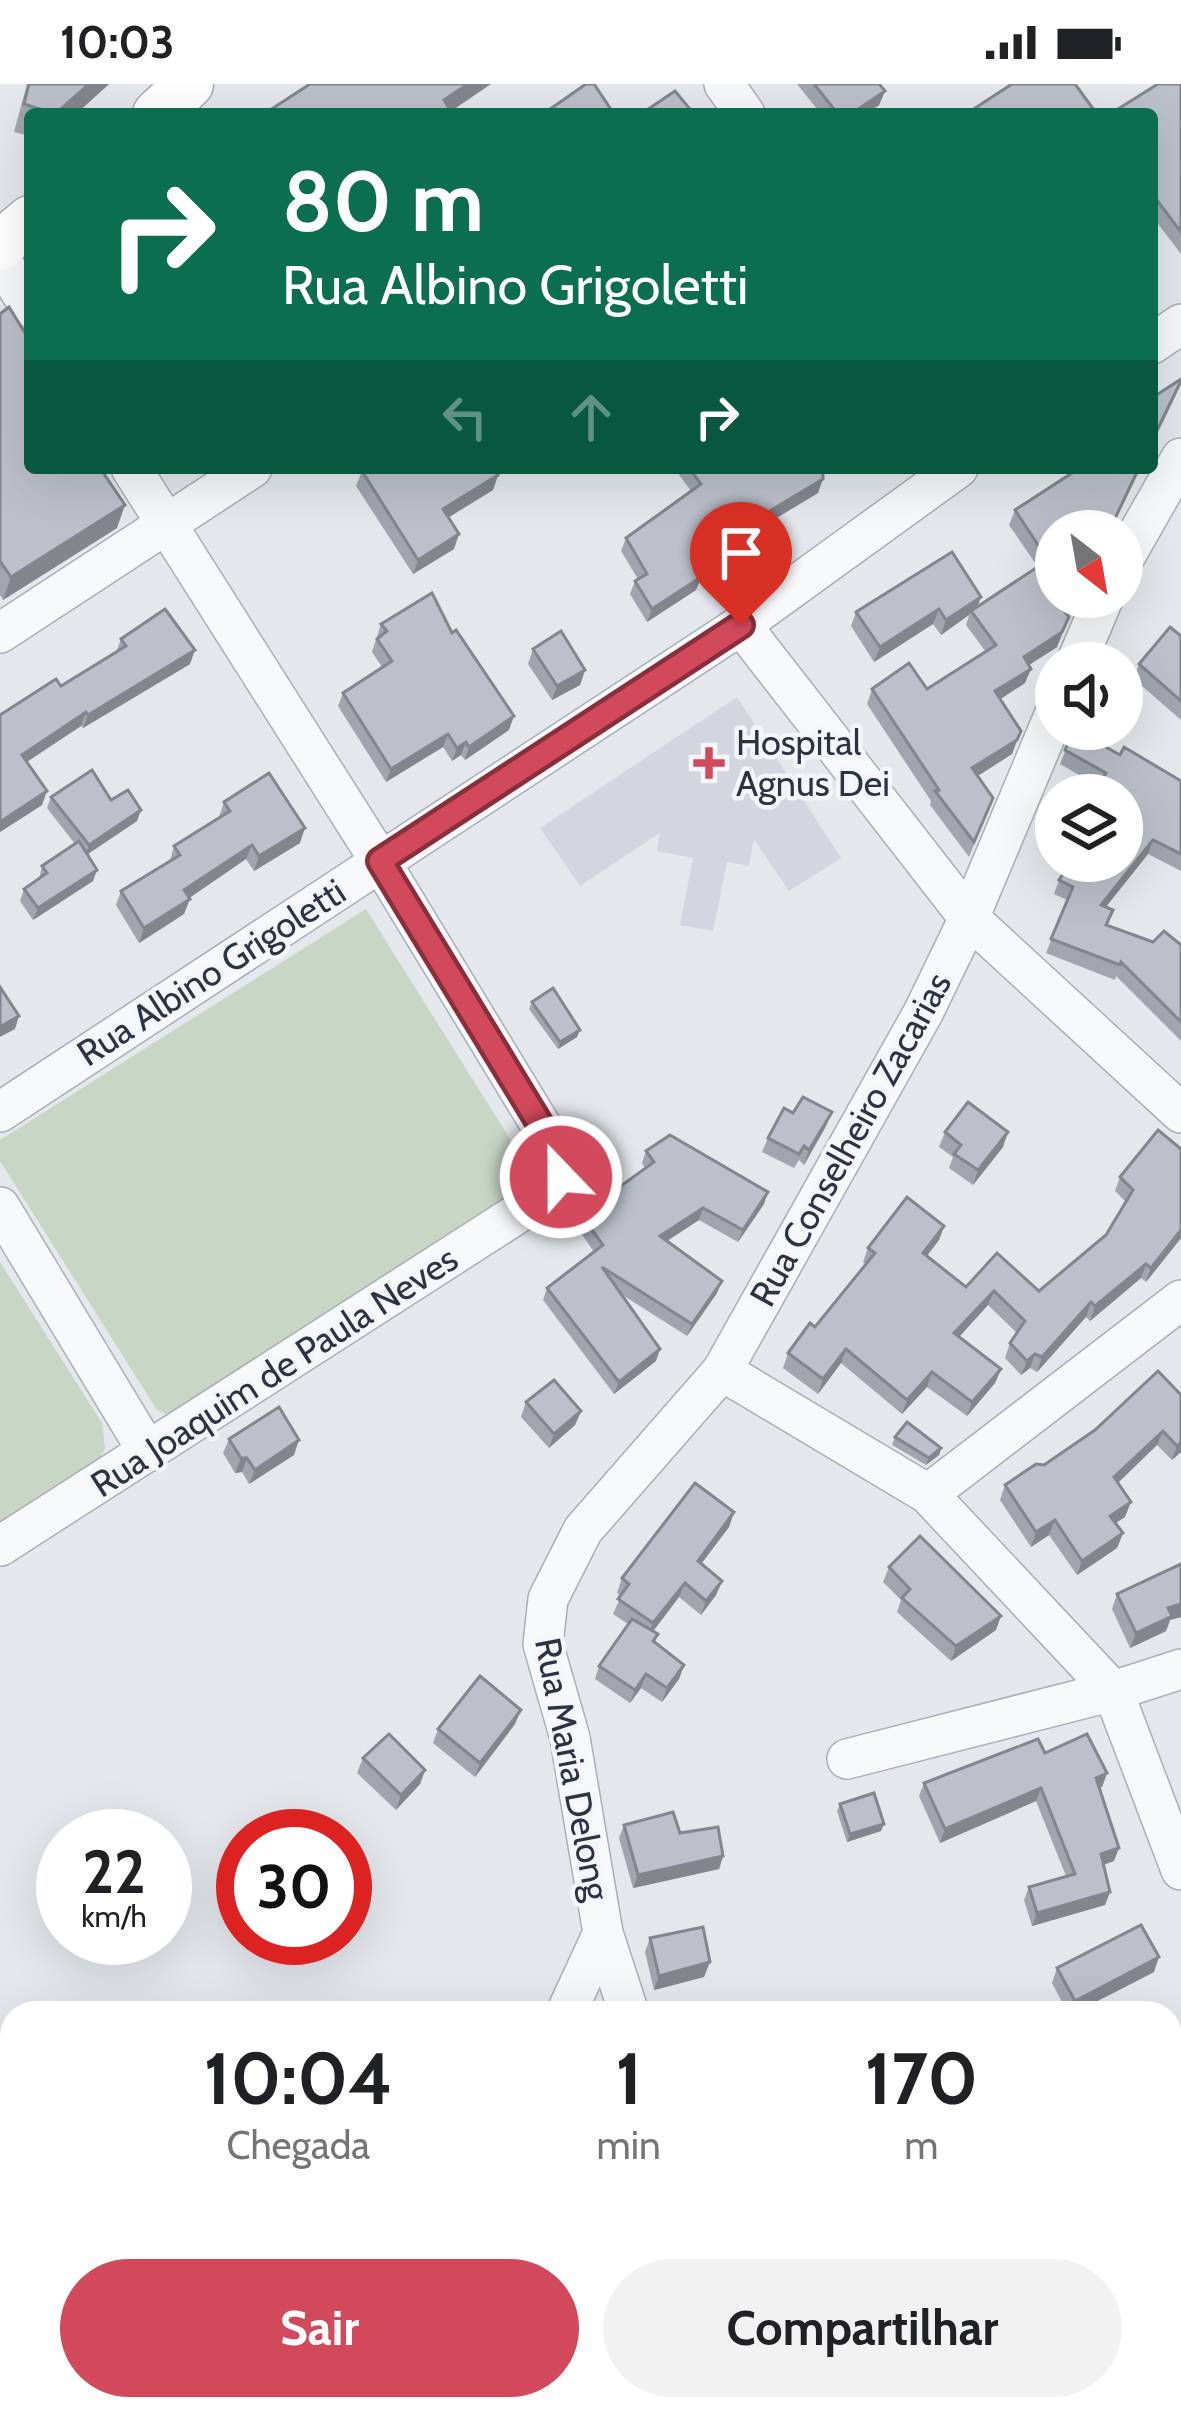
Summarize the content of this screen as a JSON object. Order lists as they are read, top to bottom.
{
  "streets": {
    "street": [
      "Rua Albino Grigoletti",
      "Rua Conselheiro Zacarias",
      "Rua Joaquim de Paula Neves",
      "Rua Maria Delong"
    ]
  },
  "crossings": [
    ["Rua Albino Grigoletti", "Rua Joaquim de Paula Neves"],
    ["Rua Conselheiro Zacarias", "Rua Maria Delong"]
  ],
  "places": {
    "health": ["Hospital Agnus Dei"]
  },
  "north": "bottom right",
  "page": {
    "status": "10:03",
    "turn": ["80 m", "Rua Albino Grigoletti"],
    "speed": "22 km/h",
    "limit": "30",
    "eta": [
      "10:04",
      "Chegada",
      "1",
      "min",
      "170",
      "m"
    ],
    "buttons": ["Sair", "Compartilhar"]
  }
}
